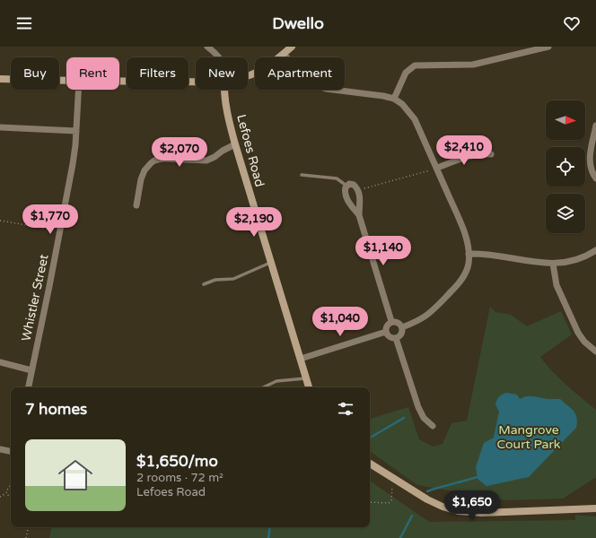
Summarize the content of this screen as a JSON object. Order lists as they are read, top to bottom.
{
  "streets": {
    "street": ["Lefoes Road", "Whistler Street"]
  },
  "parks": ["Mangrove Court Park"],
  "north": "right",
  "page": {
    "header": "Dwello",
    "chip": [
      "Buy",
      "Rent",
      "Filters",
      "New",
      "Apartment"
    ],
    "price": [
      "$2,410",
      "$2,070",
      "$1,770",
      "$2,190",
      "$1,140",
      "$1,040",
      "$1,650"
    ],
    "heading": "7 homes",
    "list": [
      {
        "name": "$1,650/mo",
        "note": "2 rooms · 72 m² · Lefoes Road"
      }
    ]
  }
}
